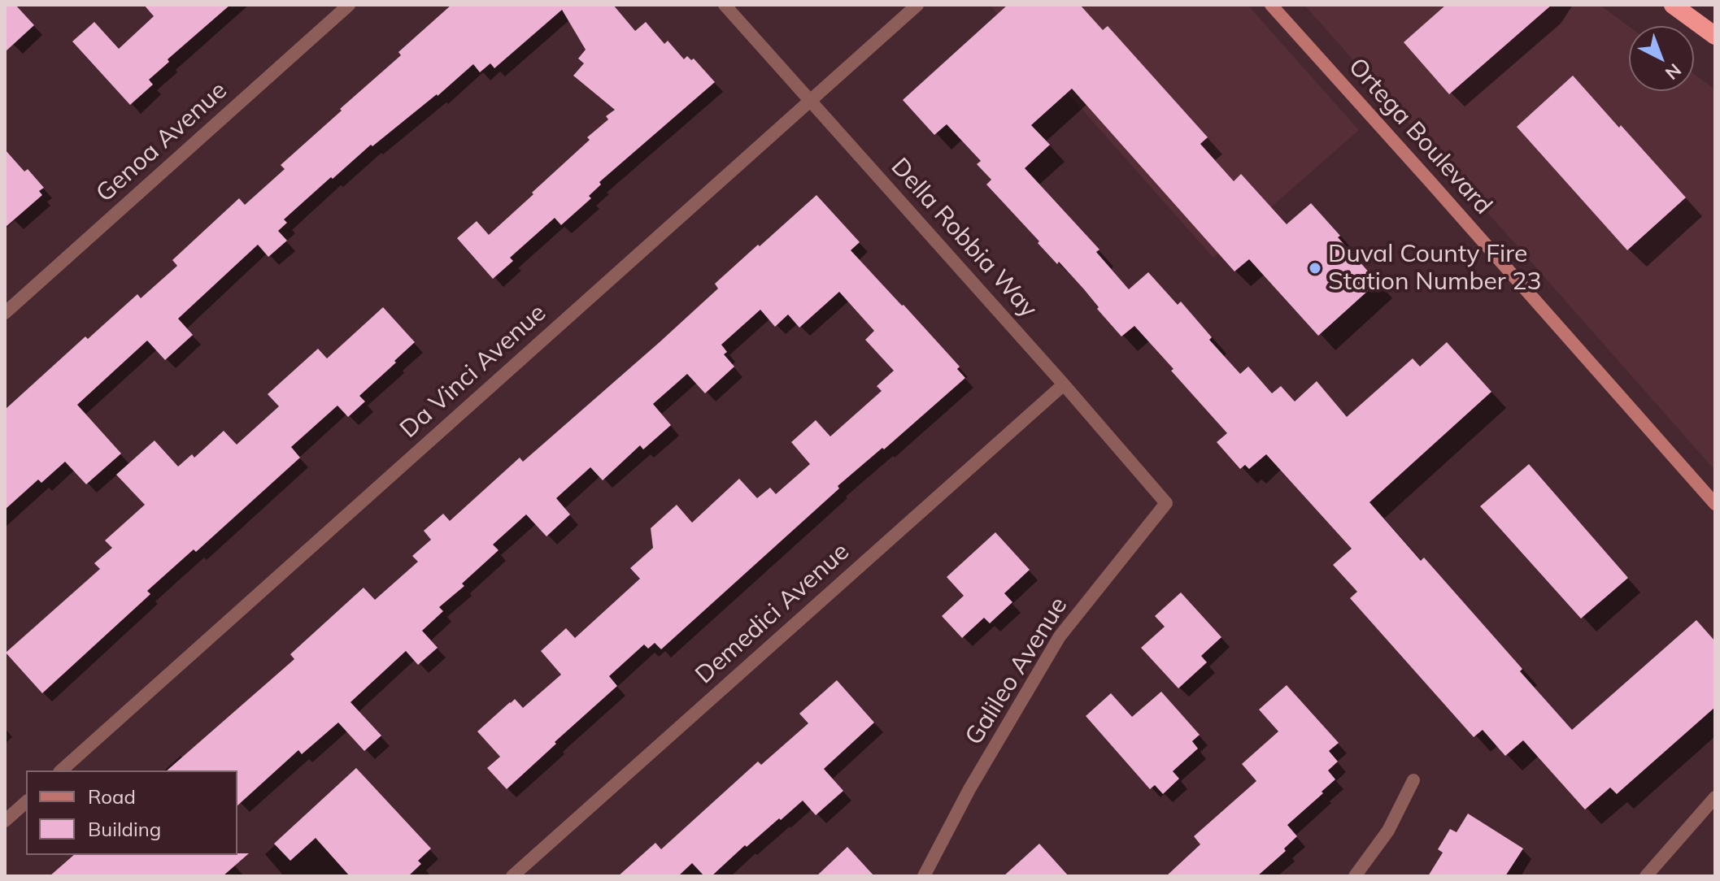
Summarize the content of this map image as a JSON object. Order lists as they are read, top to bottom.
{
  "streets": {
    "main road": ["Ortega Boulevard"],
    "street": [
      "Genoa Avenue",
      "Della Robbia Way",
      "Da Vinci Avenue",
      "Demedici Avenue",
      "Galileo Avenue"
    ]
  },
  "crossings": [
    ["Della Robbia Way", "Da Vinci Avenue"],
    ["Della Robbia Way", "Demedici Avenue"],
    ["Della Robbia Way", "Galileo Avenue"]
  ],
  "places": ["Duval County Fire Station Number 23"],
  "legend": ["Road", "Building"],
  "north": "bottom right"
}
